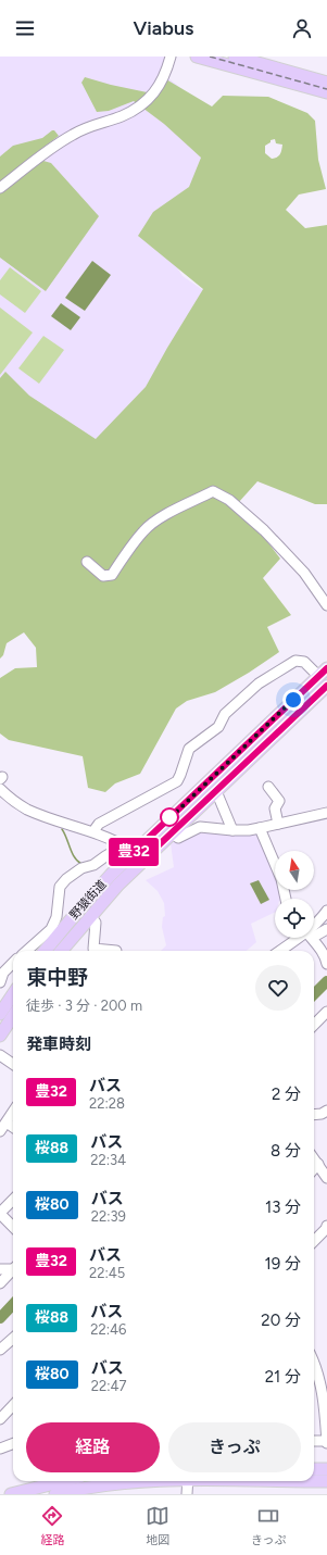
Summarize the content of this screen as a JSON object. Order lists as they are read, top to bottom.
{
  "streets": {
    "main road": ["野猿街道"]
  },
  "lines": ["bus line 豊32"],
  "north": "top",
  "page": {
    "header": "Viabus",
    "on_map": "豊32",
    "heading": [
      ["東中野", "徒歩 · 3 分 · 200 m"],
      "発車時刻"
    ],
    "list": [
      {
        "mark": "豊32",
        "name": "バス",
        "note": "22:28",
        "value": "2 分"
      },
      {
        "mark": "桜88",
        "name": "バス",
        "note": "22:34",
        "value": "8 分"
      },
      {
        "mark": "桜80",
        "name": "バス",
        "note": "22:39",
        "value": "13 分"
      },
      {
        "mark": "豊32",
        "name": "バス",
        "note": "22:45",
        "value": "19 分"
      },
      {
        "mark": "桜88",
        "name": "バス",
        "note": "22:46",
        "value": "20 分"
      },
      {
        "mark": "桜80",
        "name": "バス",
        "note": "22:47",
        "value": "21 分"
      }
    ],
    "buttons": ["経路", "きっぷ"],
    "tabs": ["経路", "地図", "きっぷ"]
  }
}
